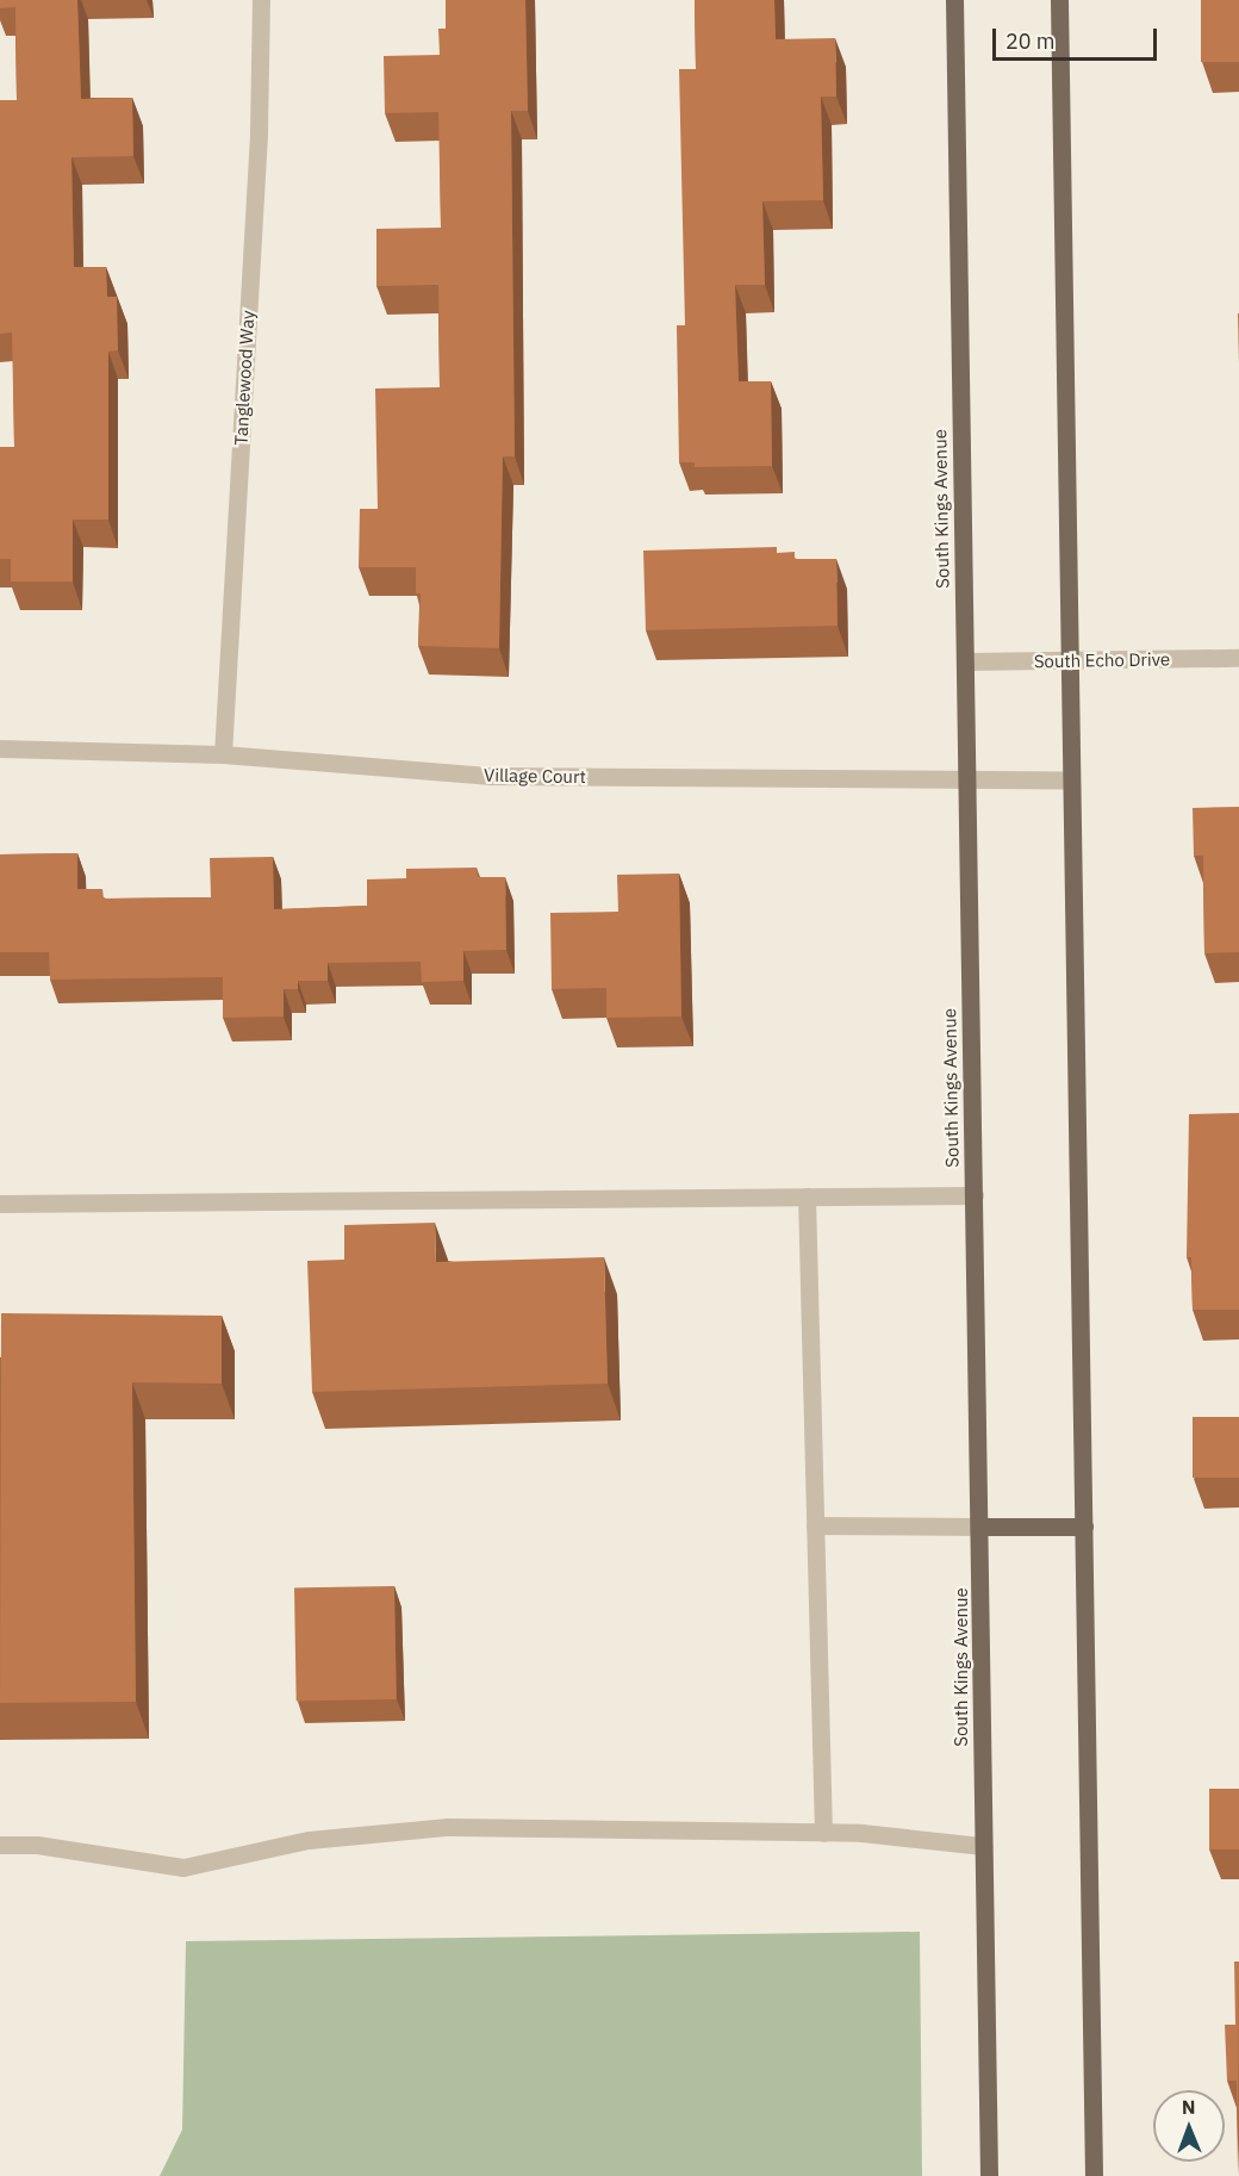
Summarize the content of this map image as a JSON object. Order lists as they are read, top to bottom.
{
  "streets": {
    "main road": ["South Kings Avenue"],
    "street": ["Tanglewood Way", "South Echo Drive", "Village Court"]
  },
  "crossings": [
    ["Tanglewood Way", "Village Court"],
    ["South Kings Avenue", "South Echo Drive"],
    ["South Kings Avenue", "Village Court"]
  ],
  "scale_bar": "20 m",
  "north": "top"
}
